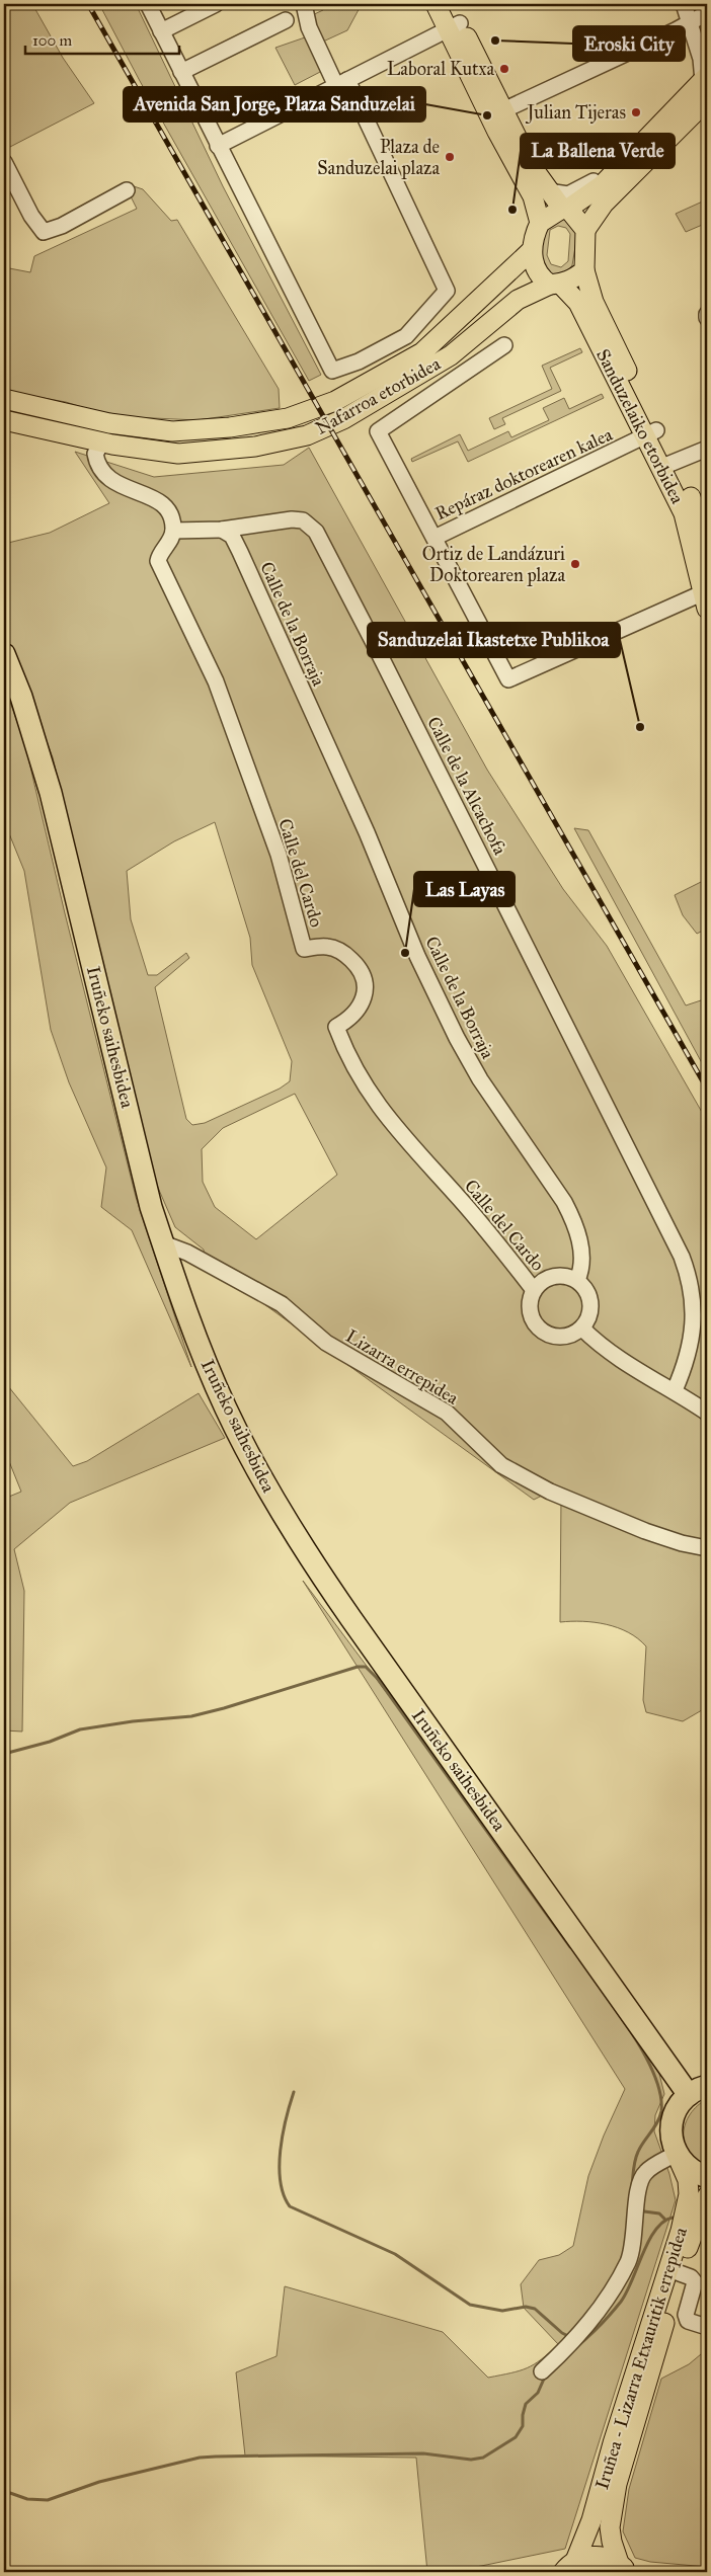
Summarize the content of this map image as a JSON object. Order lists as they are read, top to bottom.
{
  "streets": {
    "highway": ["Iruñeko saihesbidea"],
    "main road": ["Nafarroa etorbidea", "Sanduzelaiko etorbidea", "Iruñea - Lizarra Etxauritik errepidea"],
    "street": [
      "Repáraz doktorearen kalea",
      "Calle de la Borraja",
      "Calle de la Alcachofa",
      "Calle del Cardo",
      "Lizarra errepidea"
    ]
  },
  "crossings": [
    ["Nafarroa etorbidea", "Sanduzelaiko etorbidea"],
    ["Nafarroa etorbidea", "Repáraz doktorearen kalea"],
    ["Sanduzelaiko etorbidea", "Repáraz doktorearen kalea"],
    ["Calle de la Borraja", "Calle de la Alcachofa"],
    ["Calle de la Borraja", "Calle del Cardo"],
    ["Calle de la Alcachofa", "Calle del Cardo"],
    ["Iruñeko saihesbidea", "Lizarra errepidea"]
  ],
  "places": [
    "Eroski City",
    "Laboral Kutxa",
    "Julian Tijeras",
    "Avenida San Jorge, Plaza Sanduzelai",
    "Plaza de Sanduzelai plaza",
    "La Ballena Verde",
    "Ortiz de Landázuri Doktorearen plaza",
    "Sanduzelai Ikastetxe Publikoa",
    "Las Layas"
  ],
  "scale_bar": "100 m"
}
